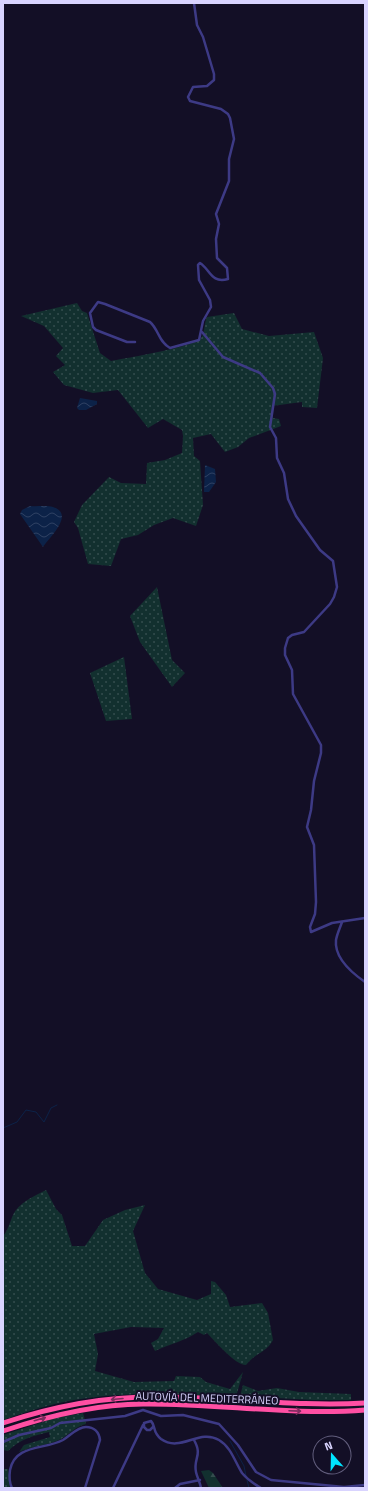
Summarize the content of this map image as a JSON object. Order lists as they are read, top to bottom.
{
  "streets": {
    "highway": ["AUTOVÍA DEL MEDITERRÁNEO"]
  },
  "north": "top"
}
